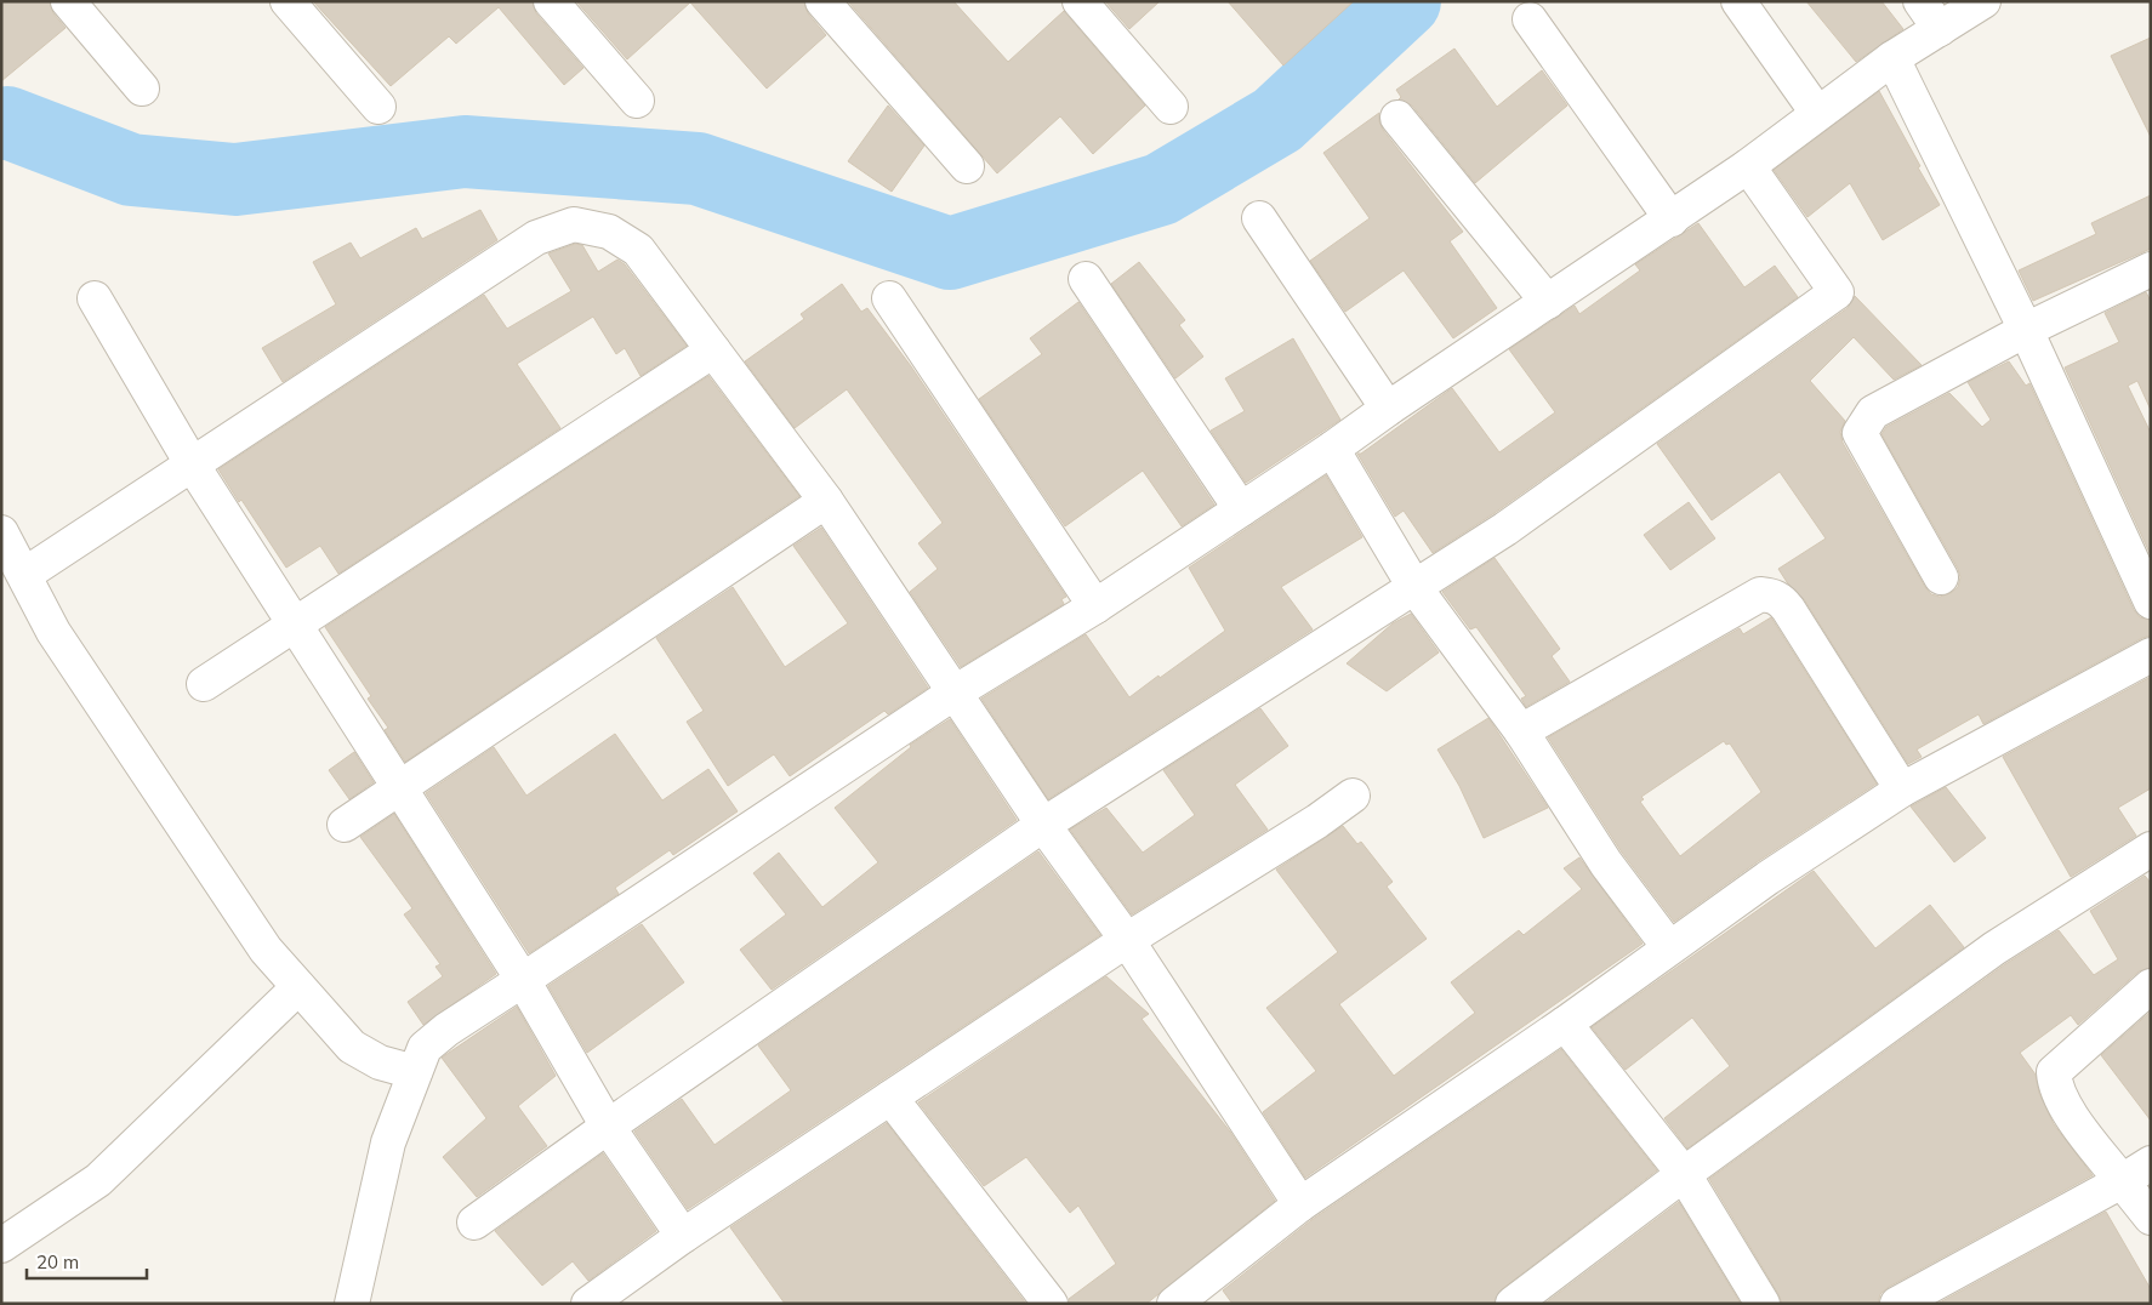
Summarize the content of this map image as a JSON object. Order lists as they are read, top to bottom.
{
  "scale_bar": "20 m"
}
